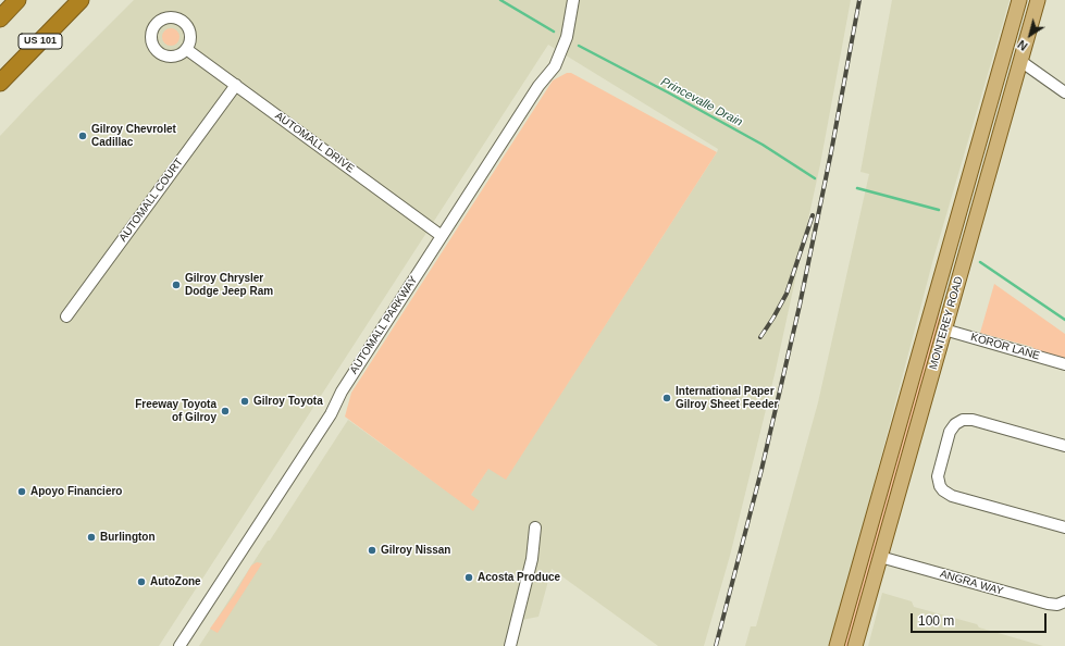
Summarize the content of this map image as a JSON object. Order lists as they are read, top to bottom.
{
  "streets": {
    "highway": ["US 101"],
    "main road": ["MONTEREY ROAD"],
    "street": [
      "AUTOMALL DRIVE",
      "AUTOMALL COURT",
      "AUTOMALL PARKWAY",
      "KOROR LANE",
      "ANGRA WAY"
    ]
  },
  "crossings": [
    ["AUTOMALL DRIVE", "AUTOMALL COURT"],
    ["AUTOMALL DRIVE", "AUTOMALL PARKWAY"],
    ["MONTEREY ROAD", "KOROR LANE"],
    ["MONTEREY ROAD", "ANGRA WAY"]
  ],
  "water": ["Princevalle Drain"],
  "places": [
    "Gilroy Chevrolet Cadillac",
    "Gilroy Chrysler Dodge Jeep Ram",
    "International Paper Gilroy Sheet Feeder",
    "Gilroy Toyota",
    "Freeway Toyota of Gilroy",
    "Apoyo Financiero",
    "Burlington",
    "Gilroy Nissan",
    "Acosta Produce",
    "AutoZone"
  ],
  "scale_bar": "100 m",
  "north": "bottom left"
}
